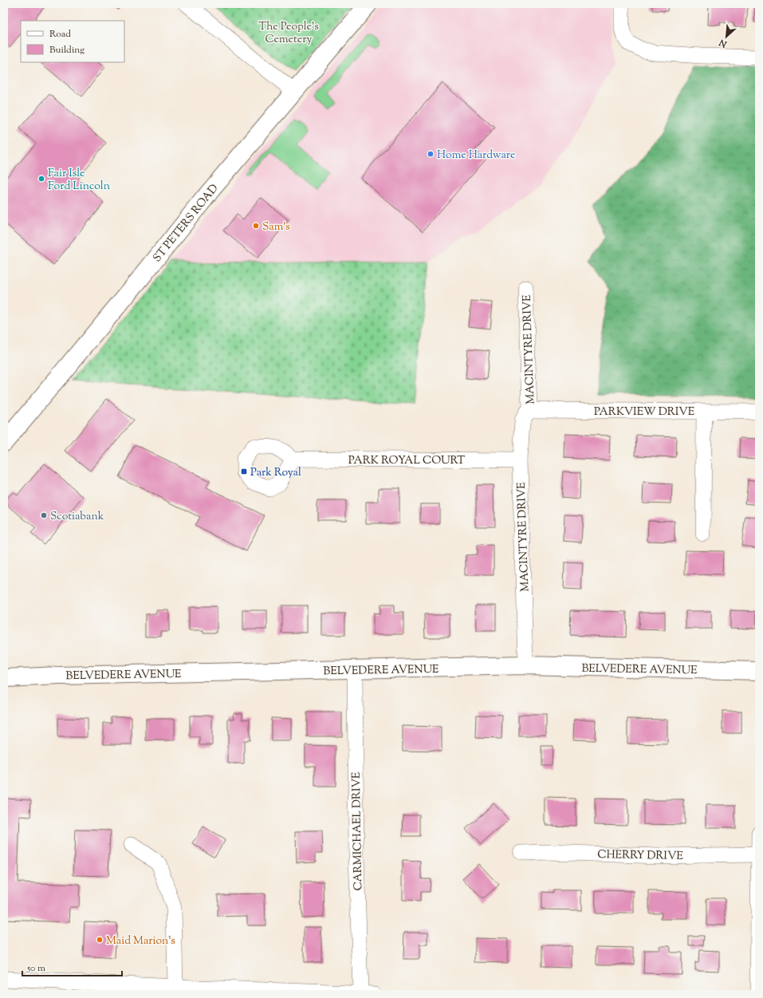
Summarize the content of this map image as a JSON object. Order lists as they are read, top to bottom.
{
  "streets": {
    "main road": ["ST PETERS ROAD", "BELVEDERE AVENUE"],
    "street": [
      "MACINTYRE DRIVE",
      "PARKVIEW DRIVE",
      "PARK ROYAL COURT",
      "CARMICHAEL DRIVE",
      "CHERRY DRIVE"
    ]
  },
  "crossings": [
    ["MACINTYRE DRIVE", "PARKVIEW DRIVE"],
    ["MACINTYRE DRIVE", "PARK ROYAL COURT"],
    ["MACINTYRE DRIVE", "BELVEDERE AVENUE"],
    ["BELVEDERE AVENUE", "CARMICHAEL DRIVE"]
  ],
  "parks": ["The People's Cemetery"],
  "places": {
    "other": [
      "Home Hardware",
      "Fair Isle Ford Lincoln",
      "Sam's",
      "Scotiabank",
      "Maid Marion's"
    ],
    "transit": ["Park Royal"]
  },
  "legend": ["Road", "Building"],
  "scale_bar": "50 m",
  "north": "bottom left"
}
